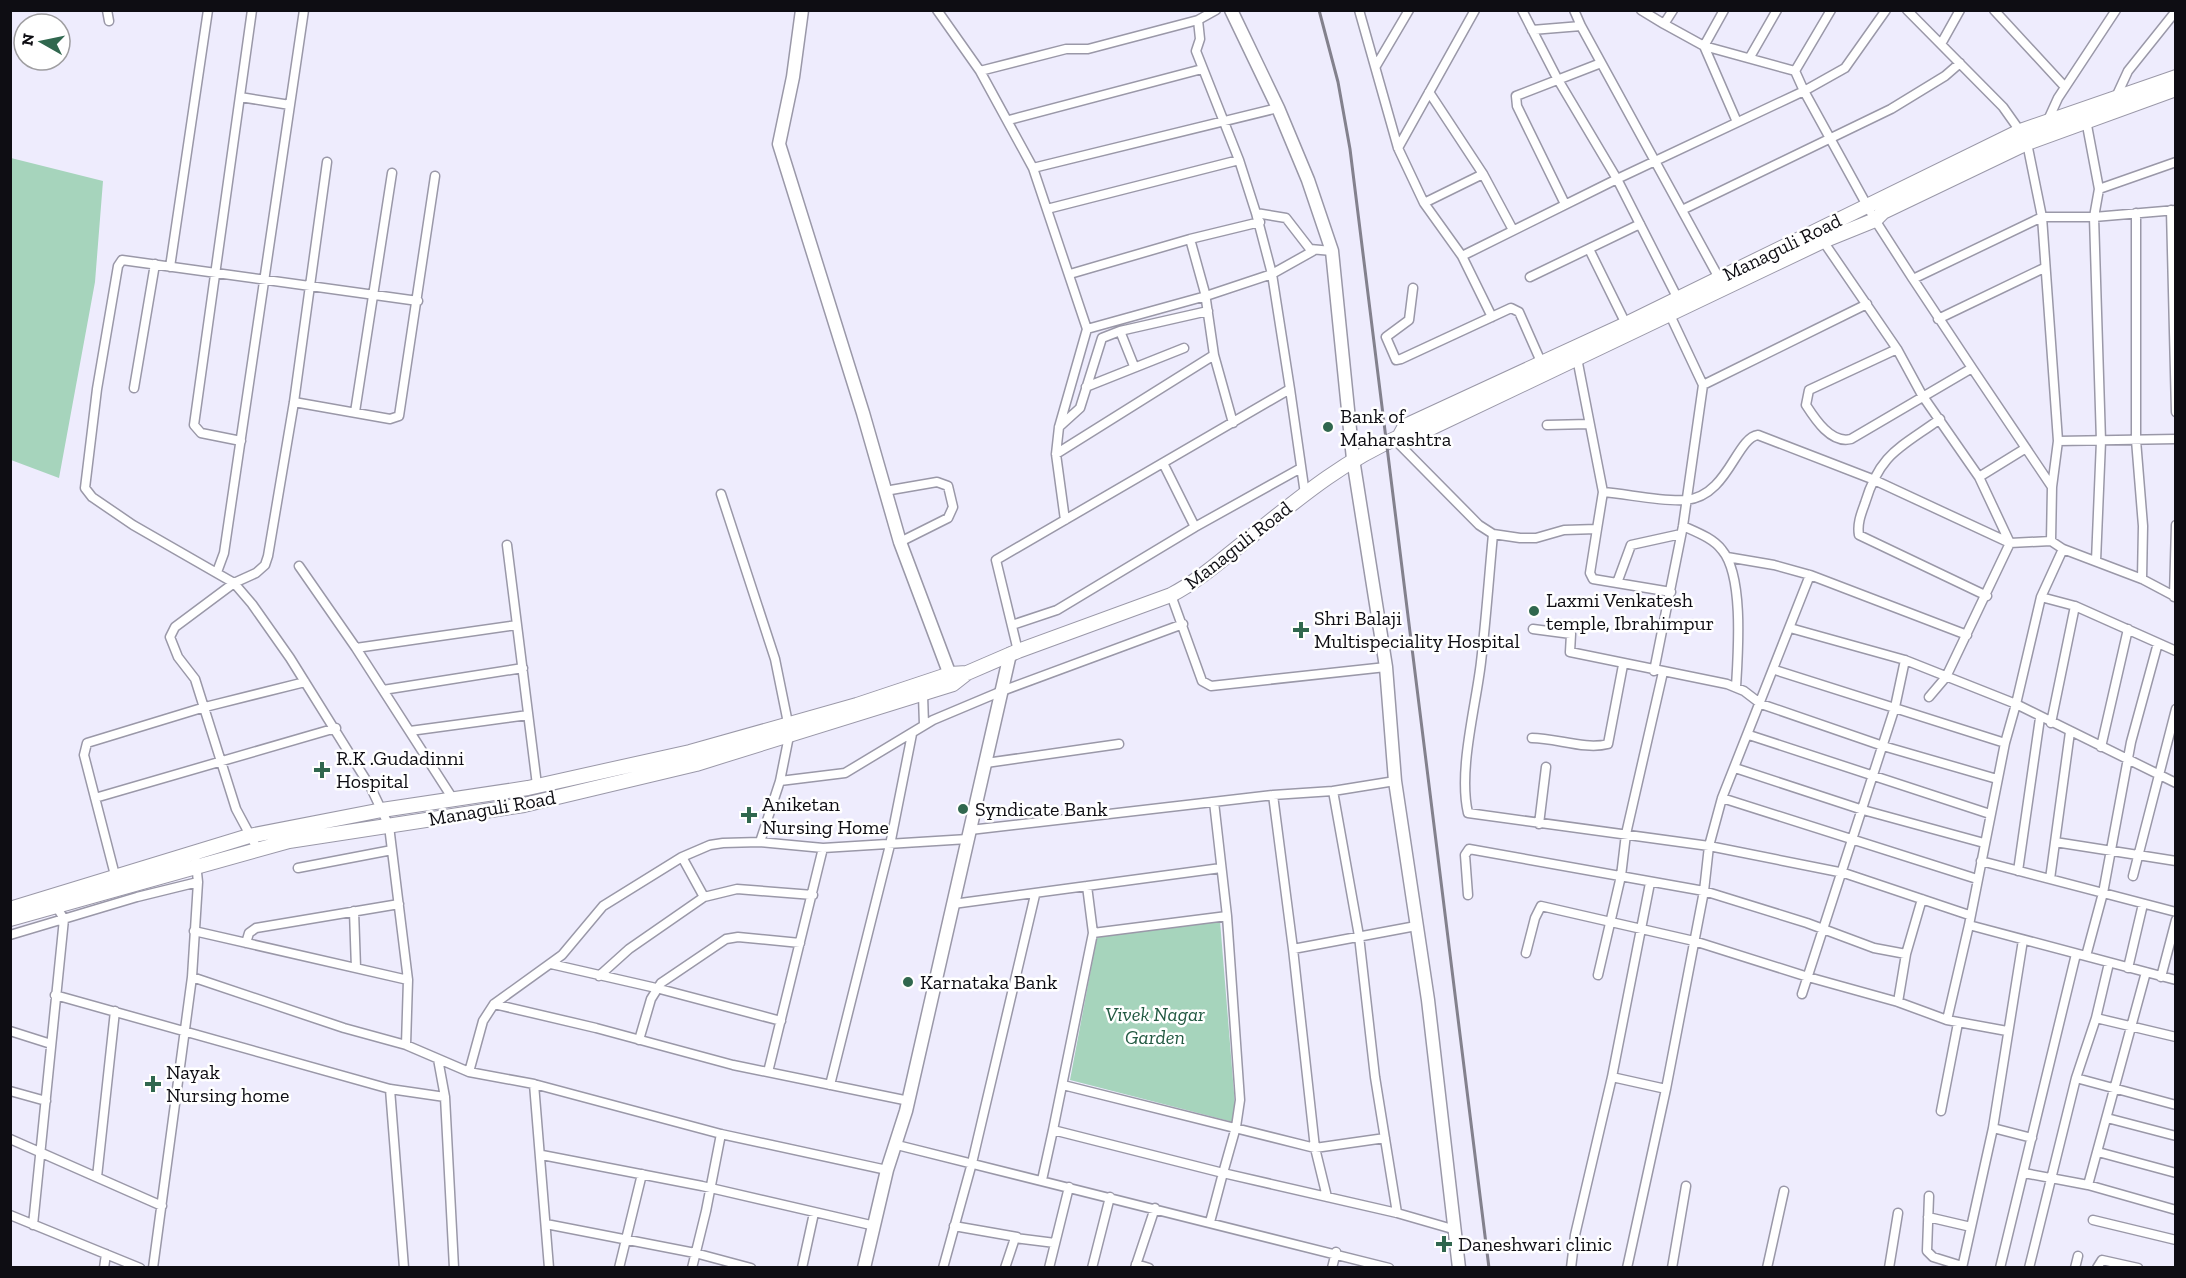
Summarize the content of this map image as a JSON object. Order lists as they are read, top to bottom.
{
  "streets": {
    "main road": ["Managuli Road"]
  },
  "parks": ["Vivek Nagar Garden"],
  "places": {
    "other": [
      "Bank of Maharashtra",
      "Laxmi Venkatesh temple, Ibrahimpur",
      "Syndicate Bank",
      "Karnataka Bank"
    ],
    "health": [
      "Shri Balaji Multispeciality Hospital",
      "R.K .Gudadinni Hospital",
      "Aniketan Nursing Home",
      "Nayak Nursing home",
      "Daneshwari clinic"
    ]
  },
  "north": "left"
}
